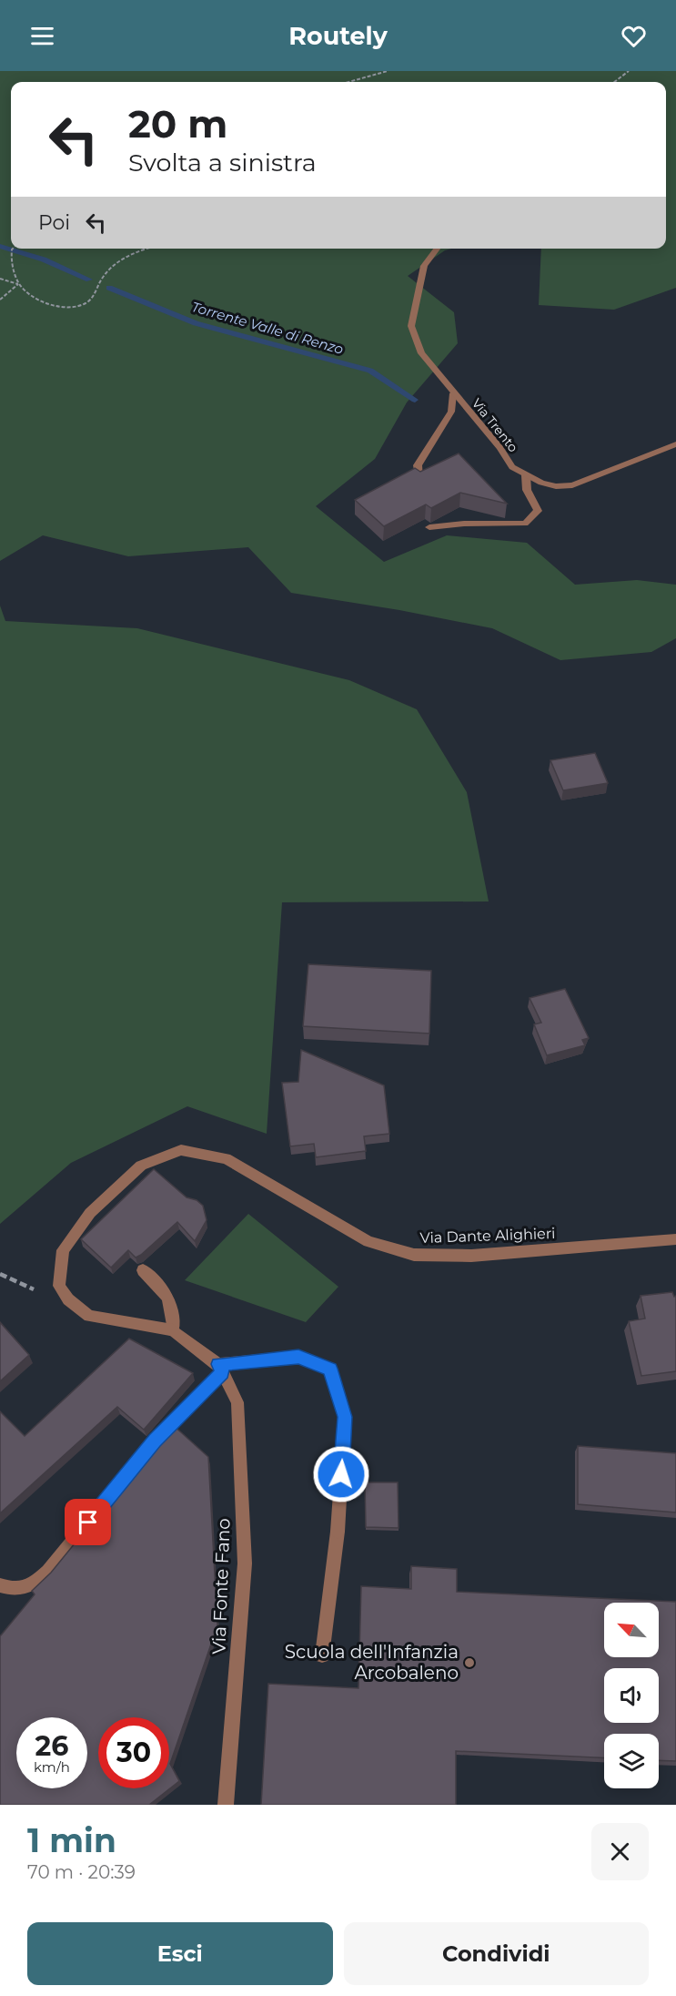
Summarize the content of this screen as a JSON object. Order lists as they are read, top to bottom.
{
  "streets": {
    "street": ["Via Trento", "Via Dante Alighieri", "Via Fonte Fano"]
  },
  "crossings": [
    ["Via Dante Alighieri", "Via Fonte Fano"]
  ],
  "water": ["Torrente Valle di Renzo"],
  "places": ["Scuola dell'Infanzia Arcobaleno"],
  "north": "top left",
  "page": {
    "header": "Routely",
    "turn": ["20 m", "Svolta a sinistra"],
    "then": "Poi",
    "speed": "26 km/h",
    "limit": "30",
    "heading": ["1 min", "70 m · 20:39"],
    "buttons": ["Esci", "Condividi"]
  }
}
